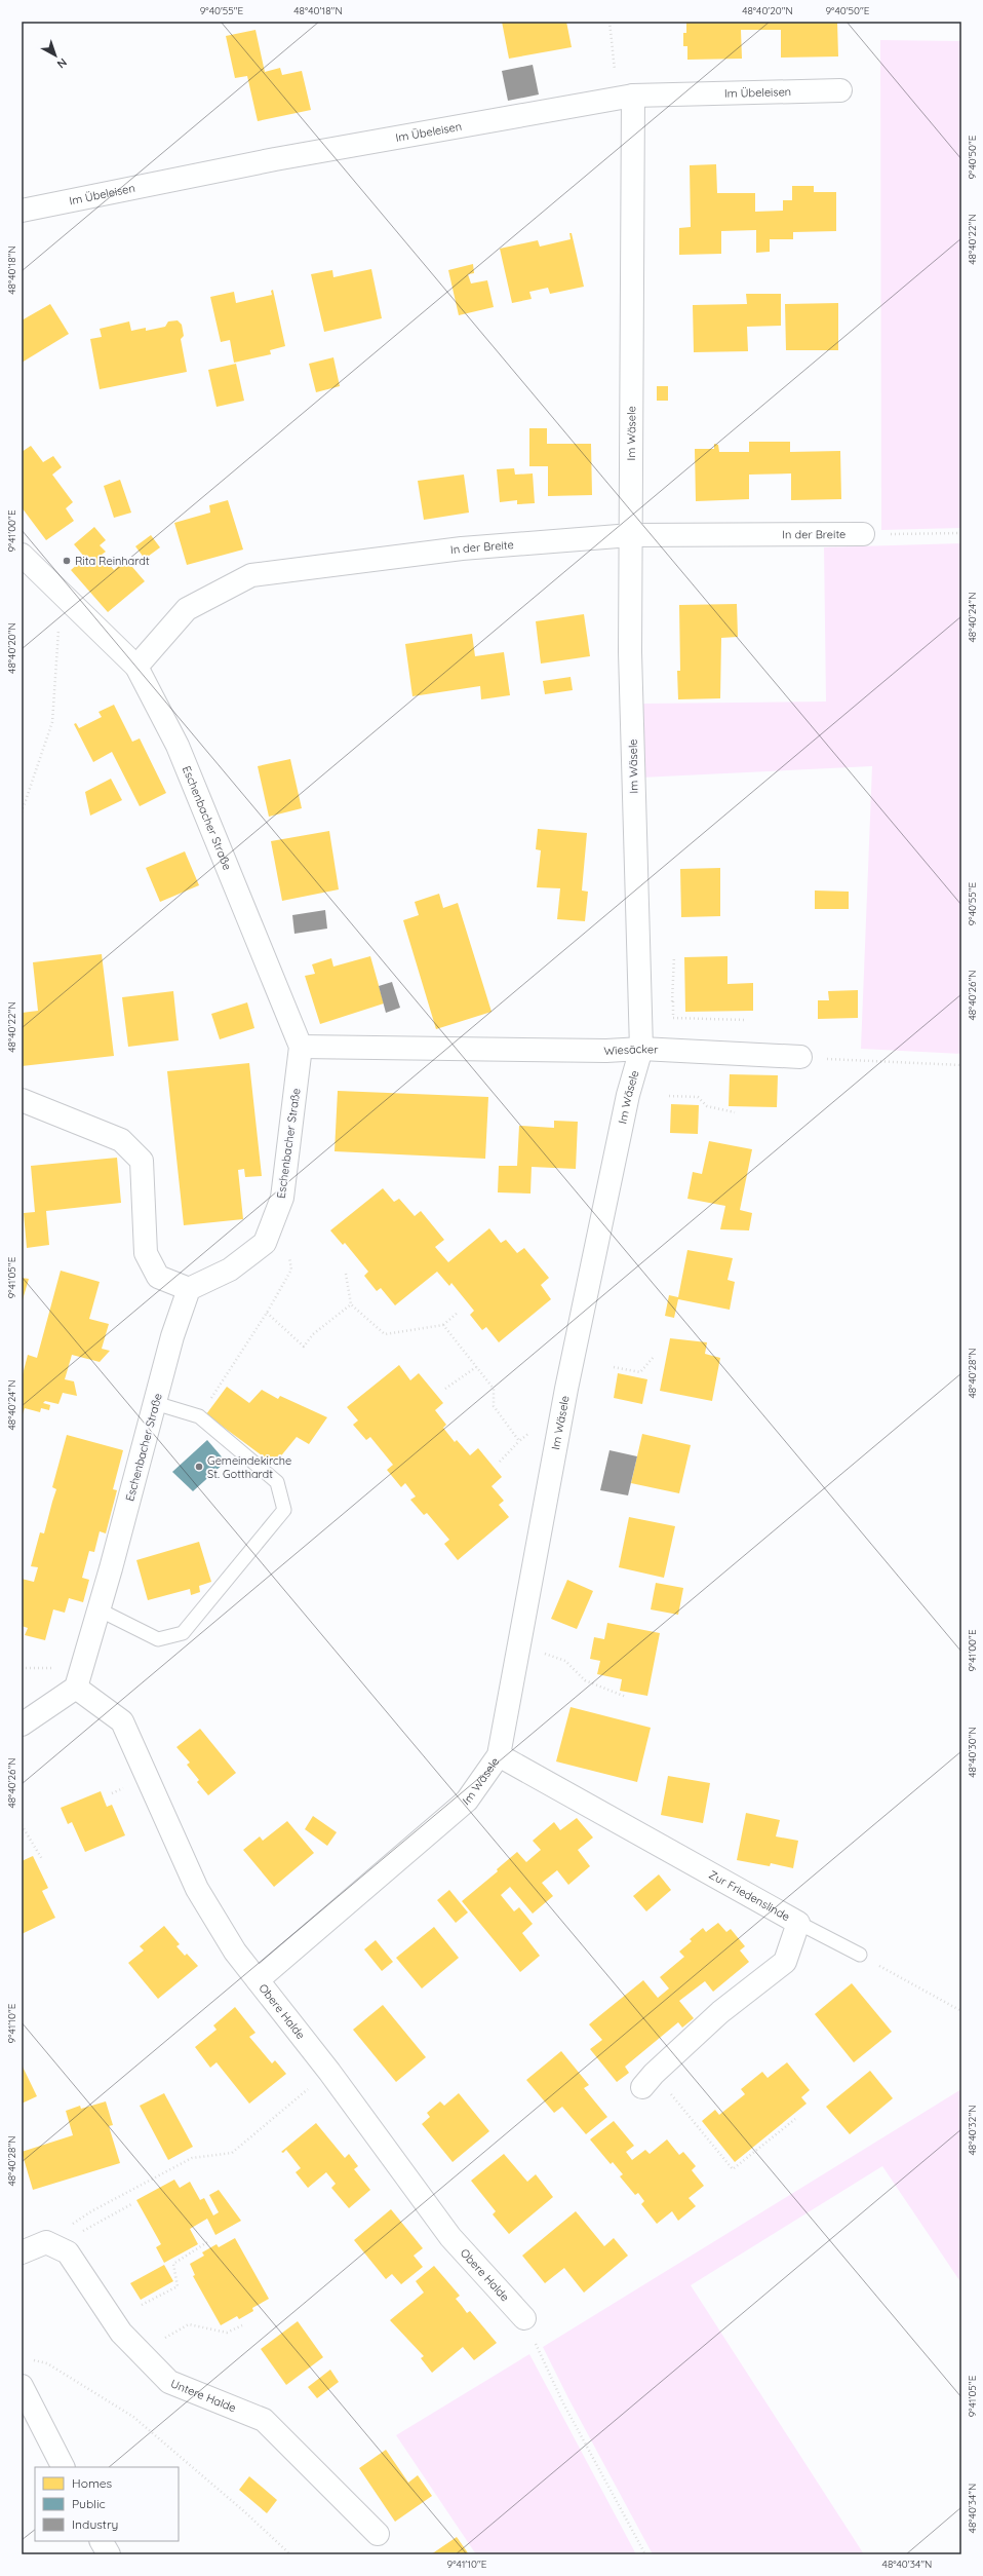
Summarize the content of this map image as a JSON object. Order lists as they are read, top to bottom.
{
  "streets": {
    "street": [
      "Im Übeleisen",
      "Im Wäsele",
      "In der Breite",
      "Eschenbacher Straße",
      "Wiesäcker",
      "Zur Friedenslinde",
      "Obere Halde",
      "Untere Halde"
    ]
  },
  "crossings": [
    ["Im Übeleisen", "Im Wäsele"],
    ["Im Wäsele", "In der Breite"],
    ["Im Wäsele", "Wiesäcker"],
    ["Im Wäsele", "Zur Friedenslinde"],
    ["Im Wäsele", "Obere Halde"],
    ["In der Breite", "Eschenbacher Straße"],
    ["Eschenbacher Straße", "Wiesäcker"],
    ["Eschenbacher Straße", "Obere Halde"]
  ],
  "places": ["Rita Reinhardt", "Gemeindekirche St. Gotthardt"],
  "legend": ["Homes", "Public", "Industry"],
  "north": "bottom right",
  "coordinates": [
    "9°40'55\"E",
    "48°40'18\"N",
    "48°40'20\"N",
    "9°40'50\"E",
    "48°40'22\"N",
    "9°41'00\"E",
    "48°40'24\"N",
    "48°40'26\"N",
    "9°41'05\"E",
    "48°40'28\"N",
    "48°40'30\"N",
    "9°41'10\"E",
    "48°40'32\"N",
    "48°40'34\"N"
  ]
}
